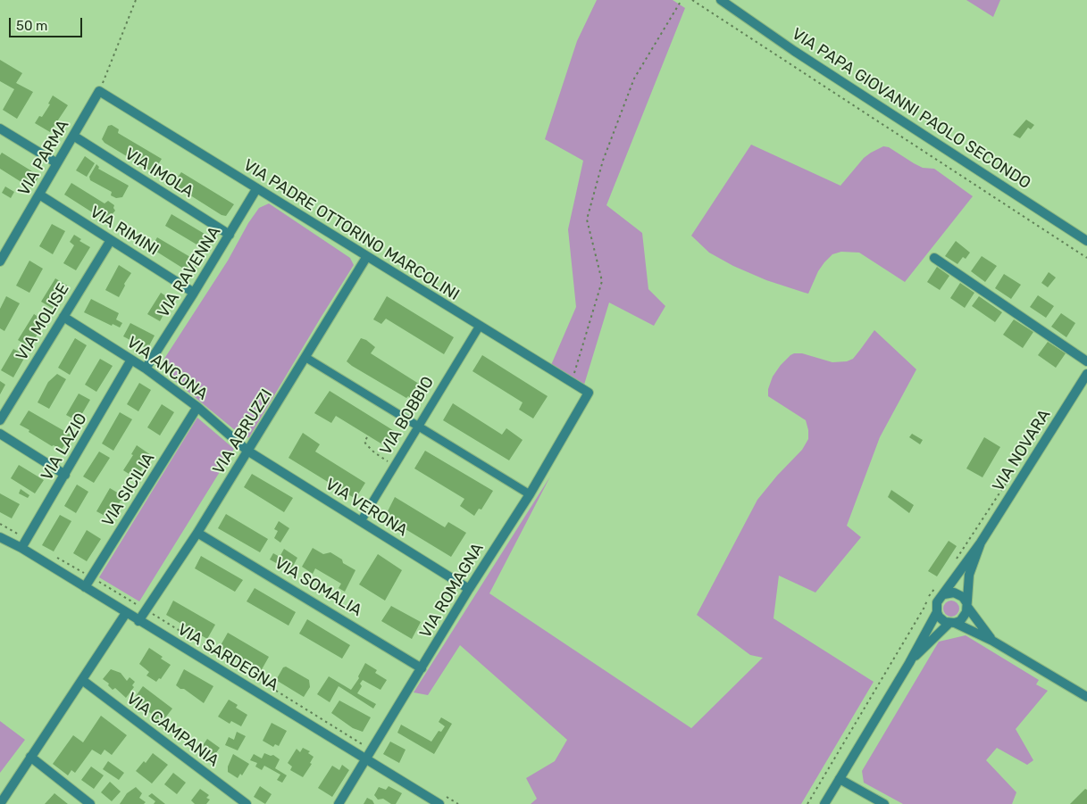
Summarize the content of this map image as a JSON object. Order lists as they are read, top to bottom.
{
  "streets": {
    "street": [
      "VIA PAPA GIOVANNI PAOLO SECONDO",
      "VIA PARMA",
      "VIA IMOLA",
      "VIA PADRE OTTORINO MARCOLINI",
      "VIA RIMINI",
      "VIA RAVENNA",
      "VIA MOLISE",
      "VIA ANCONA",
      "VIA BOBBIO",
      "VIA ABRUZZI",
      "VIA LAZIO",
      "VIA NOVARA",
      "VIA SICILIA",
      "VIA VERONA",
      "VIA SOMALIA",
      "VIA ROMAGNA",
      "VIA SARDEGNA",
      "VIA CAMPANIA"
    ]
  },
  "crossings": [
    ["VIA PARMA", "VIA IMOLA"],
    ["VIA PARMA", "VIA PADRE OTTORINO MARCOLINI"],
    ["VIA PARMA", "VIA RIMINI"],
    ["VIA IMOLA", "VIA RAVENNA"],
    ["VIA PADRE OTTORINO MARCOLINI", "VIA RAVENNA"],
    ["VIA PADRE OTTORINO MARCOLINI", "VIA BOBBIO"],
    ["VIA PADRE OTTORINO MARCOLINI", "VIA ABRUZZI"],
    ["VIA PADRE OTTORINO MARCOLINI", "VIA ROMAGNA"],
    ["VIA RIMINI", "VIA RAVENNA"],
    ["VIA RIMINI", "VIA MOLISE"],
    ["VIA RAVENNA", "VIA ANCONA"],
    ["VIA MOLISE", "VIA ANCONA"],
    ["VIA ANCONA", "VIA ABRUZZI"],
    ["VIA ANCONA", "VIA LAZIO"],
    ["VIA ANCONA", "VIA SICILIA"],
    ["VIA ANCONA", "VIA VERONA"],
    ["VIA BOBBIO", "VIA VERONA"],
    ["VIA ABRUZZI", "VIA VERONA"],
    ["VIA ABRUZZI", "VIA SOMALIA"],
    ["VIA ABRUZZI", "VIA SARDEGNA"],
    ["VIA LAZIO", "VIA SARDEGNA"],
    ["VIA SICILIA", "VIA SARDEGNA"],
    ["VIA VERONA", "VIA ROMAGNA"],
    ["VIA SOMALIA", "VIA ROMAGNA"],
    ["VIA ROMAGNA", "VIA SARDEGNA"]
  ],
  "scale_bar": "50 m"
}
